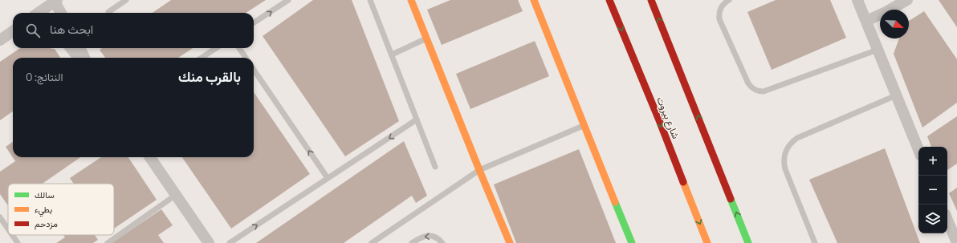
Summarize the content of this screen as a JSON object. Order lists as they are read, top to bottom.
{
  "streets": {
    "street": ["شارع بيروت"]
  },
  "legend": ["سالك", "بطيء", "مزدحم"],
  "north": "bottom right",
  "page": {
    "search": "ابحث هنا",
    "heading": ["بالقرب منك", "النتائج: 0"],
    "map_buttons": ["+", "−"]
  }
}
